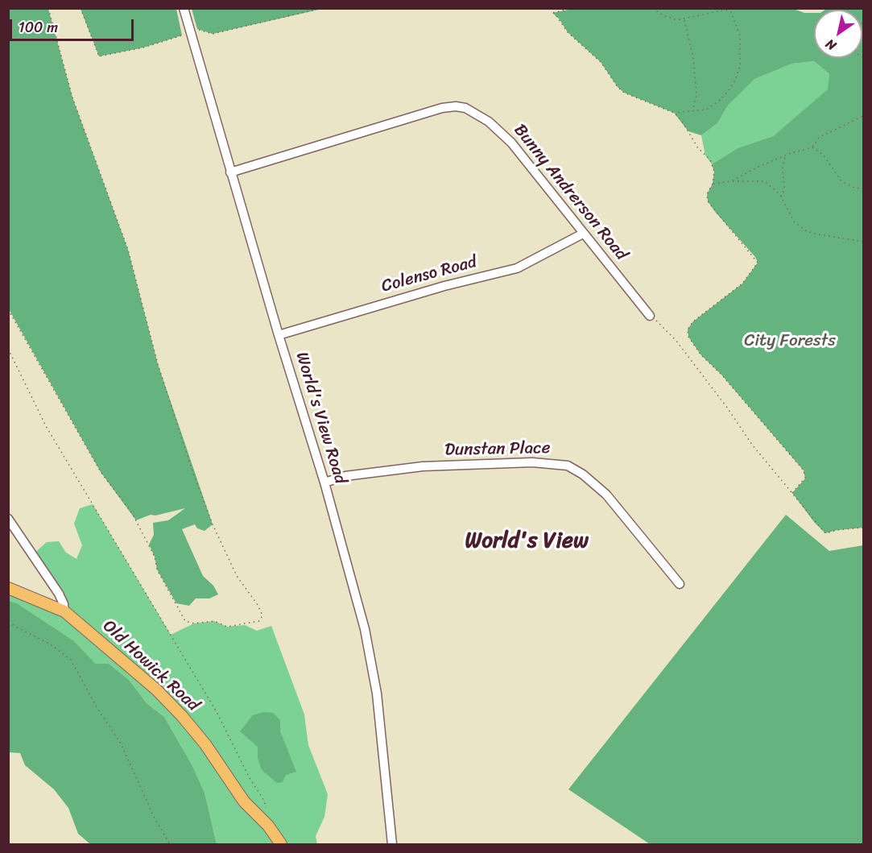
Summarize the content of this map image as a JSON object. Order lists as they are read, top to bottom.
{
  "streets": {
    "main road": ["Old Howick Road"],
    "street": [
      "Bunny Andrerson Road",
      "Colenso Road",
      "World's View Road",
      "Dunstan Place"
    ]
  },
  "crossings": [
    ["Bunny Andrerson Road", "Colenso Road"],
    ["Bunny Andrerson Road", "World's View Road"],
    ["Colenso Road", "World's View Road"],
    ["World's View Road", "Dunstan Place"]
  ],
  "districts": ["World's View"],
  "parks": ["City Forests"],
  "scale_bar": "100 m",
  "north": "bottom left"
}
